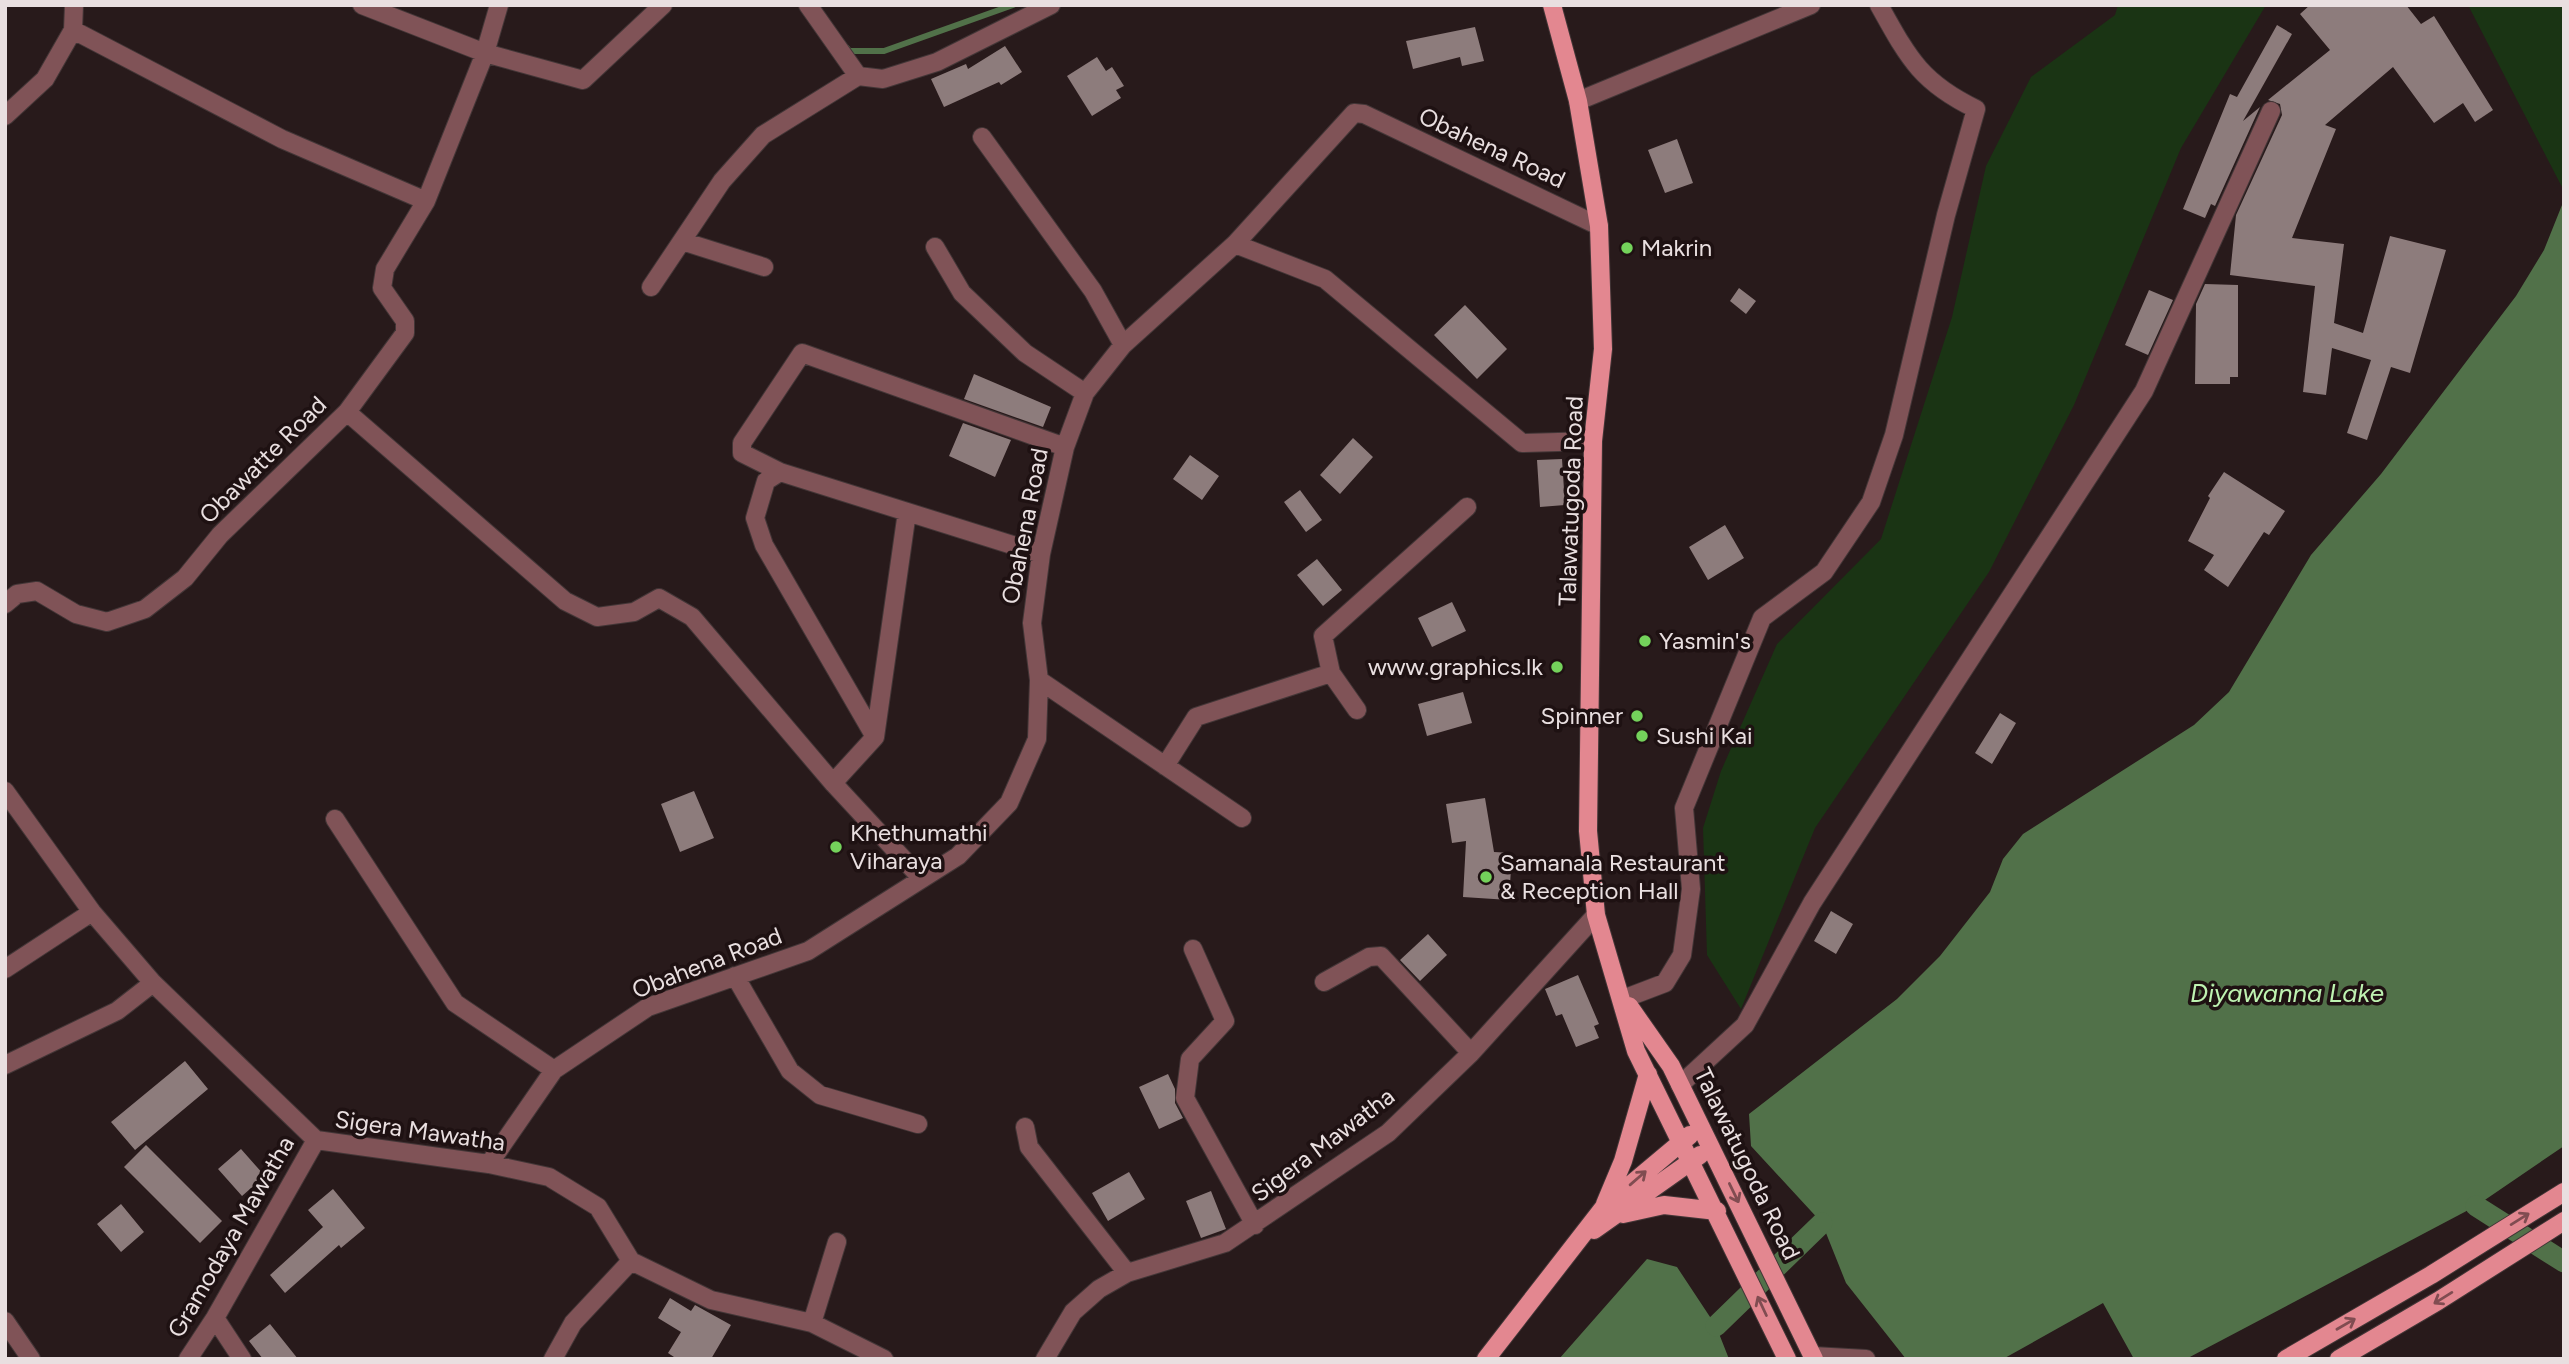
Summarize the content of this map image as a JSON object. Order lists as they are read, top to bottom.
{
  "streets": {
    "main road": ["Talawatugoda Road"],
    "street": [
      "Obahena Road",
      "Obawatte Road",
      "Sigera Mawatha",
      "Gramodaya Mawatha"
    ]
  },
  "crossings": [
    ["Obahena Road", "Talawatugoda Road"],
    ["Obahena Road", "Sigera Mawatha"],
    ["Talawatugoda Road", "Sigera Mawatha"],
    ["Sigera Mawatha", "Gramodaya Mawatha"]
  ],
  "water": ["Diyawanna Lake"],
  "places": [
    "Makrin",
    "Yasmin's",
    "www.graphics.lk",
    "Spinner",
    "Sushi Kai",
    "Khethumathi Viharaya",
    "Samanala Restaurant & Reception Hall"
  ]
}
